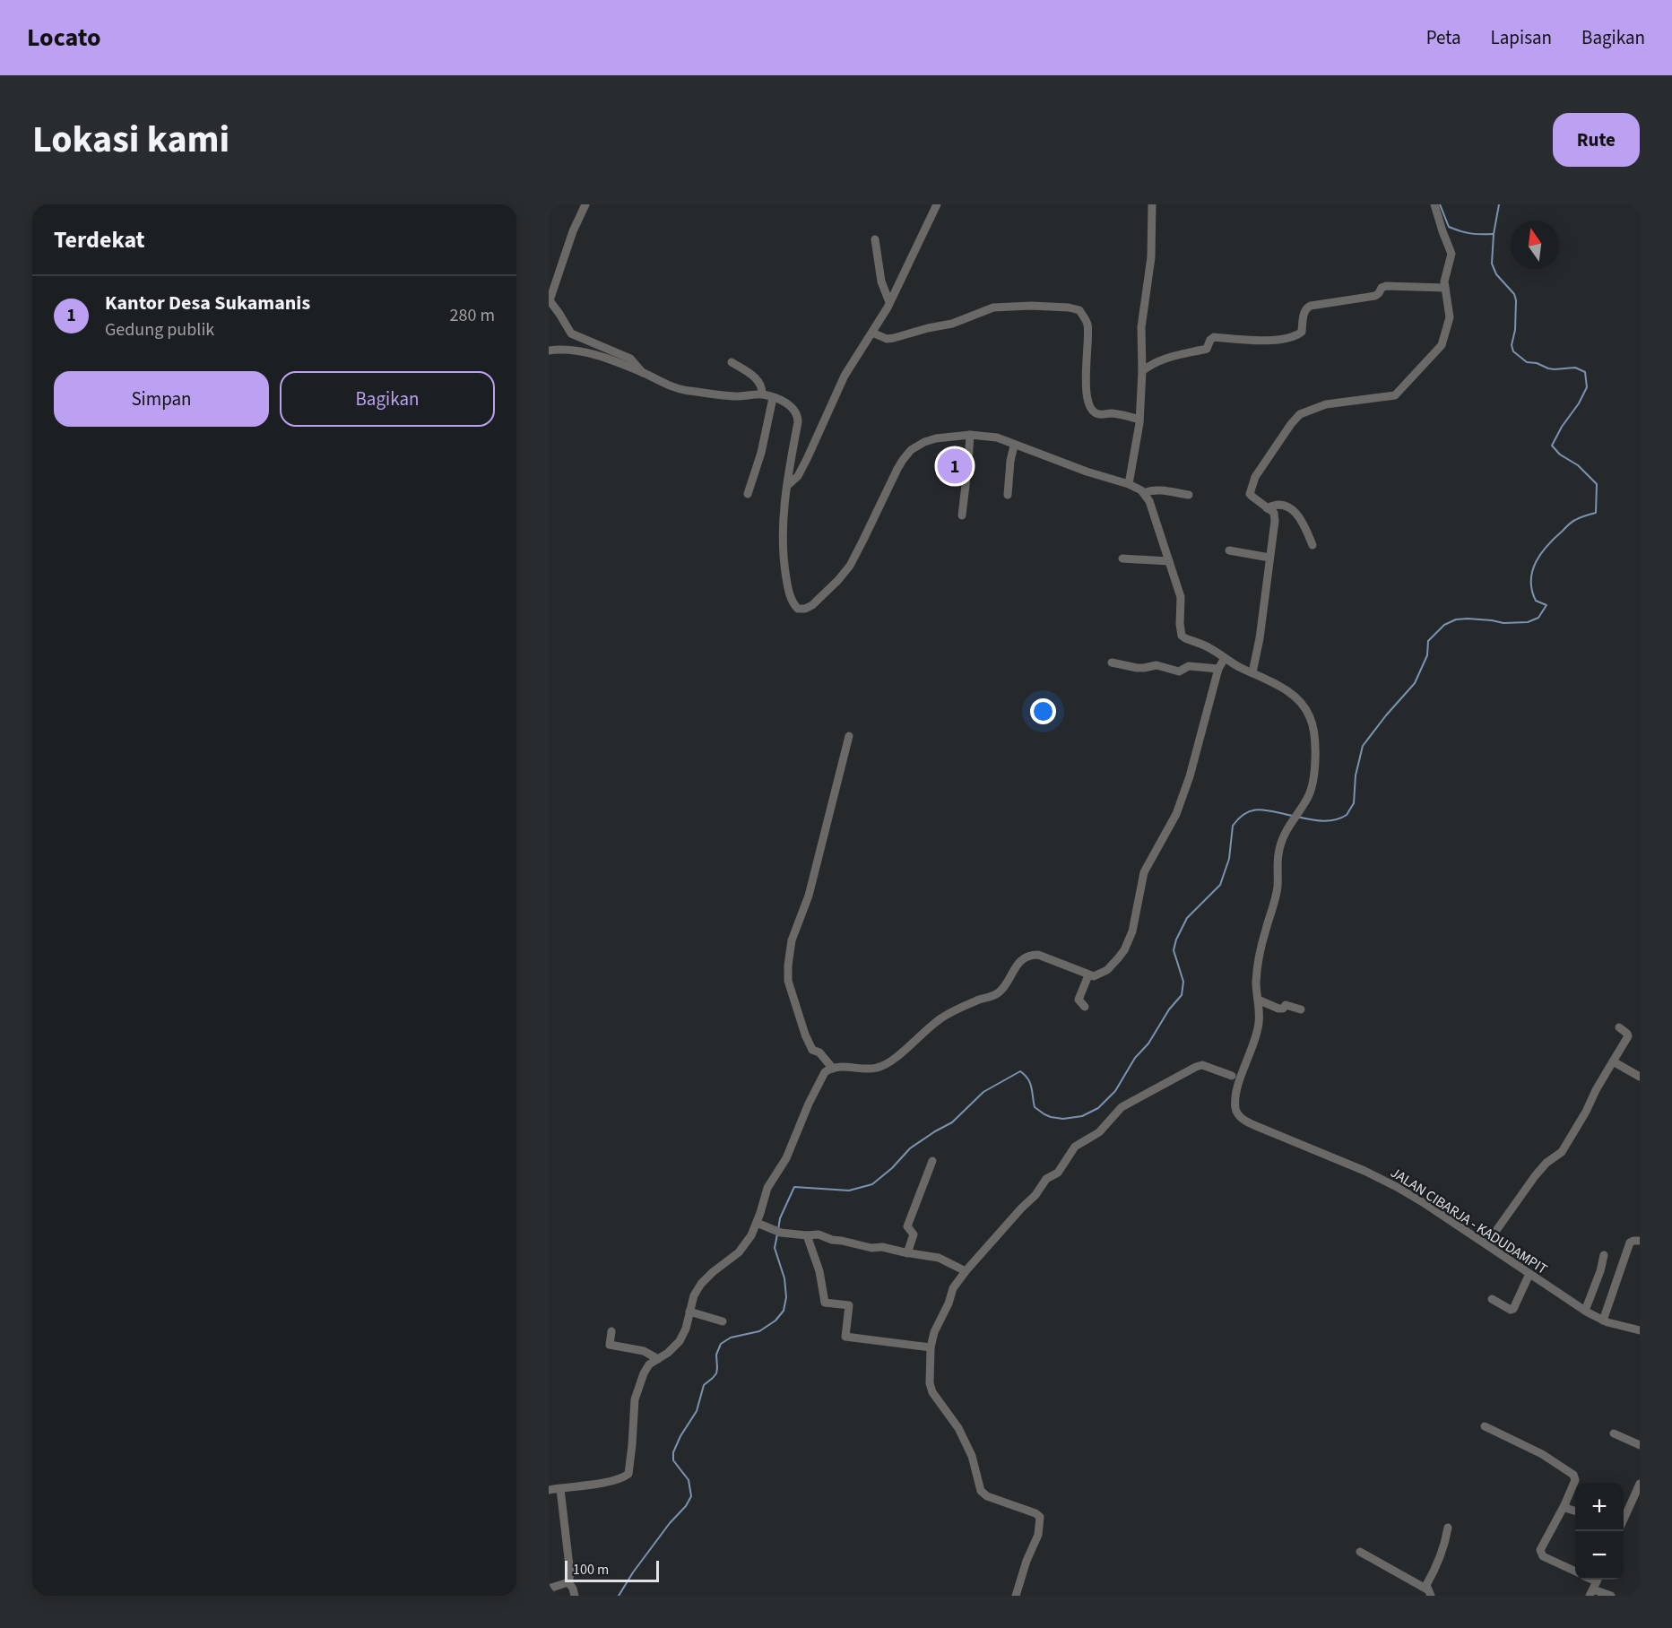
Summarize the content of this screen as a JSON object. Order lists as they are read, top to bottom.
{
  "streets": {
    "street": ["JALAN CIBARJA - KADUDAMPIT"]
  },
  "scale_bar": "100 m",
  "north": "top",
  "page": {
    "header": "Locato",
    "nav": ["Peta", "Lapisan", "Bagikan"],
    "title": "Lokasi kami",
    "buttons": [
      "Rute",
      ["Simpan", "Bagikan"]
    ],
    "heading": "Terdekat",
    "list": [
      {
        "mark": "1",
        "name": "Kantor Desa Sukamanis",
        "note": "Gedung publik",
        "value": "280 m"
      }
    ],
    "pins": "1",
    "map_buttons": ["+", "−"],
    "scale": "100 m"
  }
}
